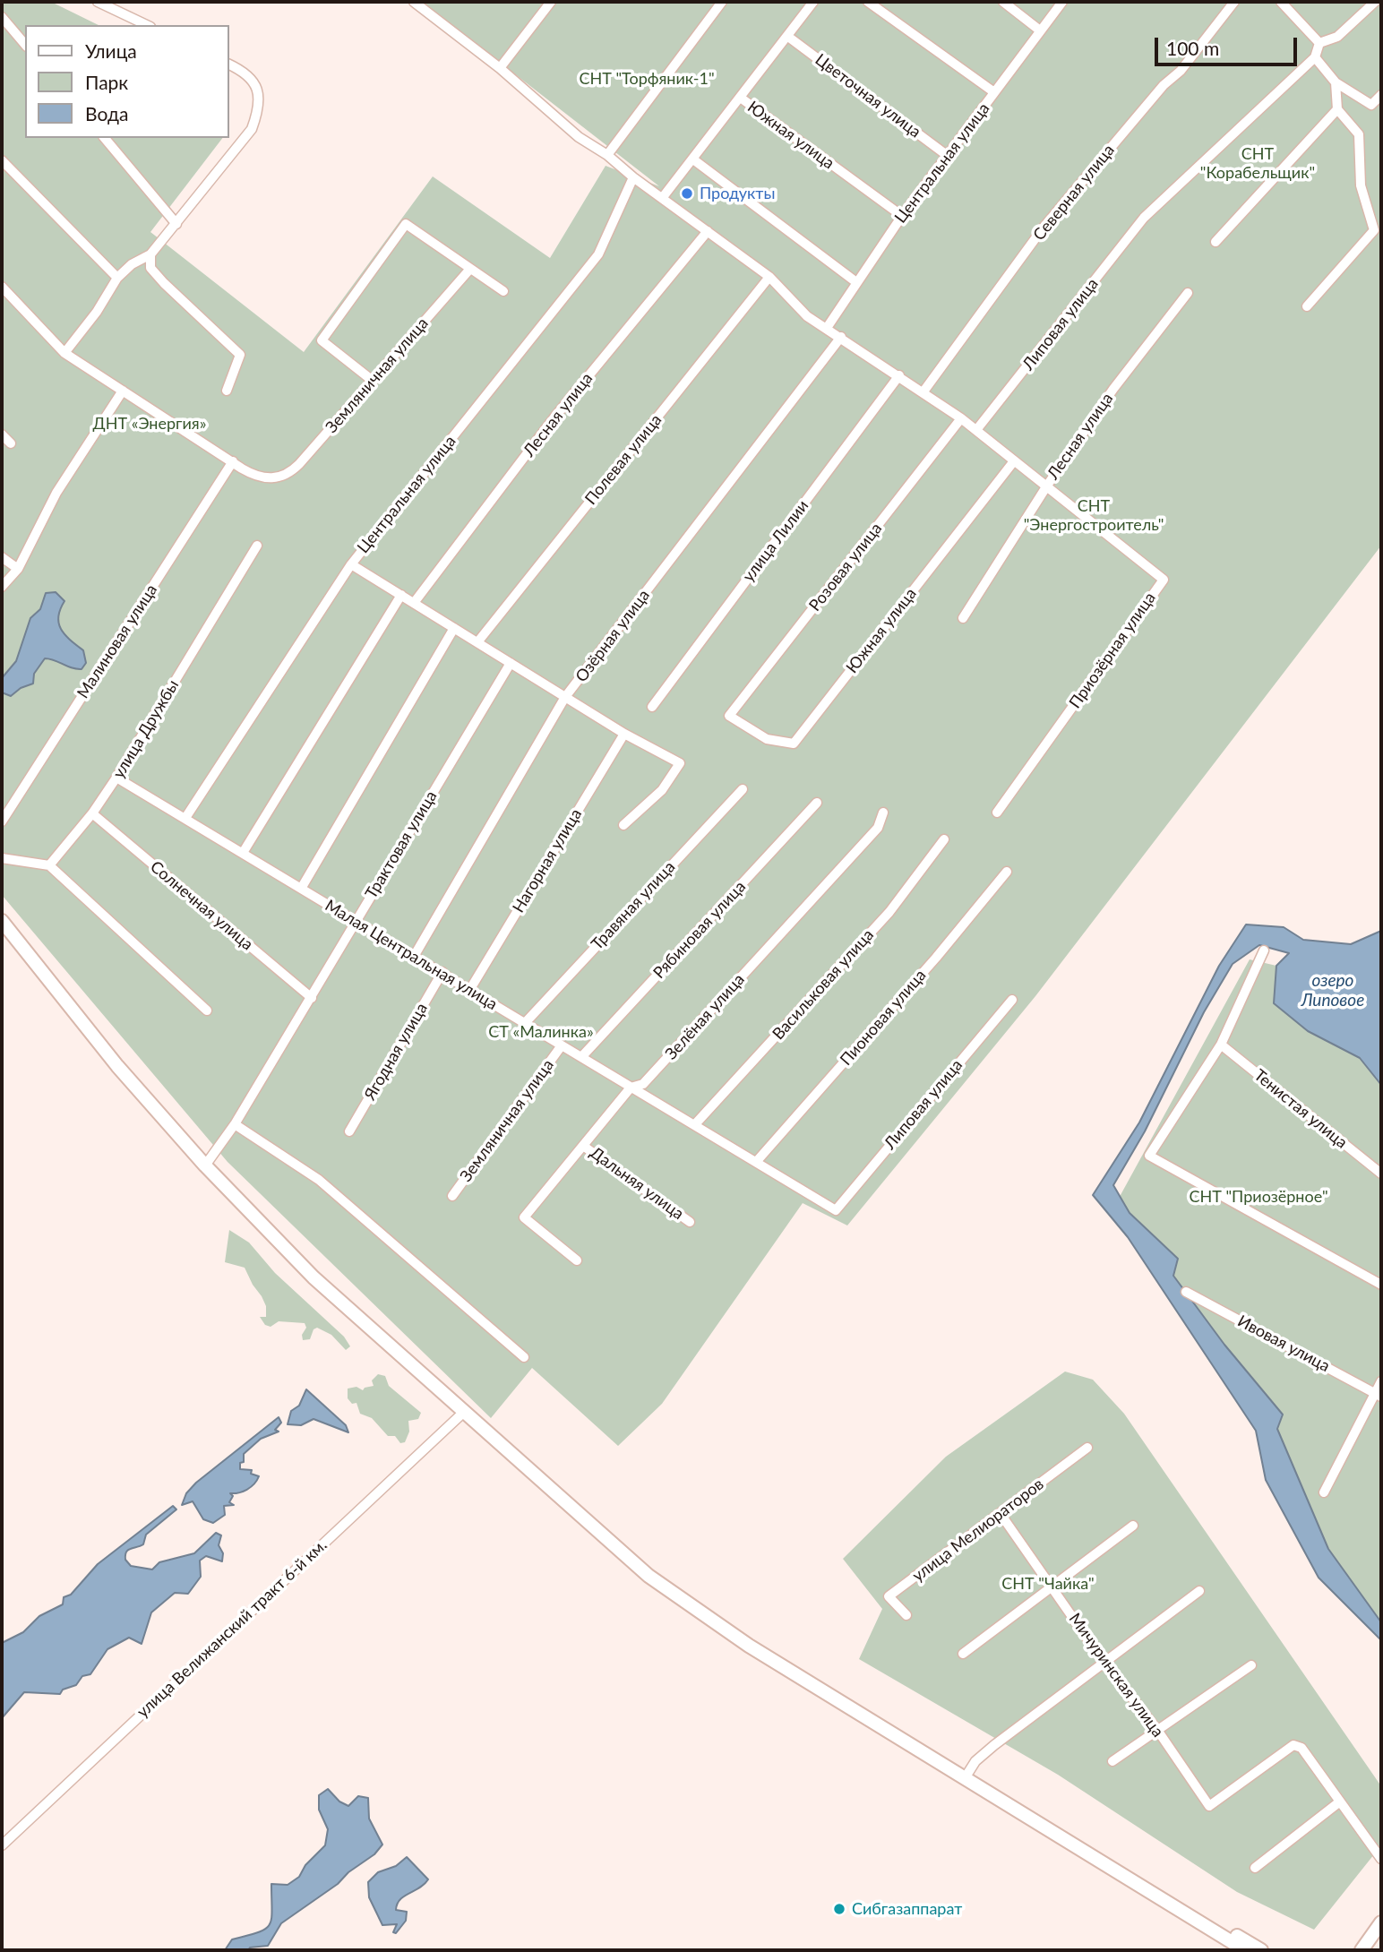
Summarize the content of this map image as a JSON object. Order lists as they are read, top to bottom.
{
  "streets": {
    "street": [
      "Цветочная улица",
      "Южная улица",
      "Центральная улица",
      "Северная улица",
      "Липовая улица",
      "Земляничная улица",
      "Лесная улица",
      "Полевая улица",
      "улица Лилии",
      "Розовая улица",
      "Озёрная улица",
      "Малиновая улица",
      "Приозёрная улица",
      "улица Дружбы",
      "Трактовая улица",
      "Нагорная улица",
      "Солнечная улица",
      "Травяная улица",
      "Рябиновая улица",
      "Малая Центральная улица",
      "Васильковая улица",
      "Зелёная улица",
      "Пионовая улица",
      "Ягодная улица",
      "Тенистая улица",
      "Дальняя улица",
      "Ивовая улица",
      "улица Мелиораторов",
      "улица Велижанский тракт 6-й км.",
      "Мичуринская улица"
    ]
  },
  "crossings": [
    ["Цветочная улица", "Центральная улица"],
    ["Южная улица", "Центральная улица"],
    ["Южная улица", "Розовая улица"],
    ["Центральная улица", "Малая Центральная улица"],
    ["Липовая улица", "Малая Центральная улица"],
    ["Земляничная улица", "Малиновая улица"],
    ["Земляничная улица", "Малая Центральная улица"],
    ["Лесная улица", "Приозёрная улица"],
    ["Озёрная улица", "Малая Центральная улица"],
    ["улица Дружбы", "Солнечная улица"],
    ["улица Дружбы", "Малая Центральная улица"],
    ["Трактовая улица", "Солнечная улица"],
    ["Трактовая улица", "Малая Центральная улица"],
    ["Нагорная улица", "Малая Центральная улица"],
    ["Травяная улица", "Малая Центральная улица"],
    ["Рябиновая улица", "Малая Центральная улица"],
    ["Малая Центральная улица", "Васильковая улица"],
    ["Малая Центральная улица", "Зелёная улица"],
    ["Малая Центральная улица", "Пионовая улица"],
    ["Малая Центральная улица", "Ягодная улица"],
    ["Зелёная улица", "Дальняя улица"],
    ["улица Мелиораторов", "Мичуринская улица"]
  ],
  "water": ["озеро Липовое"],
  "parks": [
    "СНТ \"Торфяник-1\"",
    "СНТ \"Корабельщик\"",
    "ДНТ «Энергия»",
    "СНТ \"Энергостроитель\"",
    "CТ «Малинка»",
    "СНТ \"Приозёрное\"",
    "СНТ \"Чайка\""
  ],
  "places": ["Продукты", "Сибгазаппарат"],
  "legend": ["Улица", "Парк", "Вода"],
  "scale_bar": "100 m"
}
